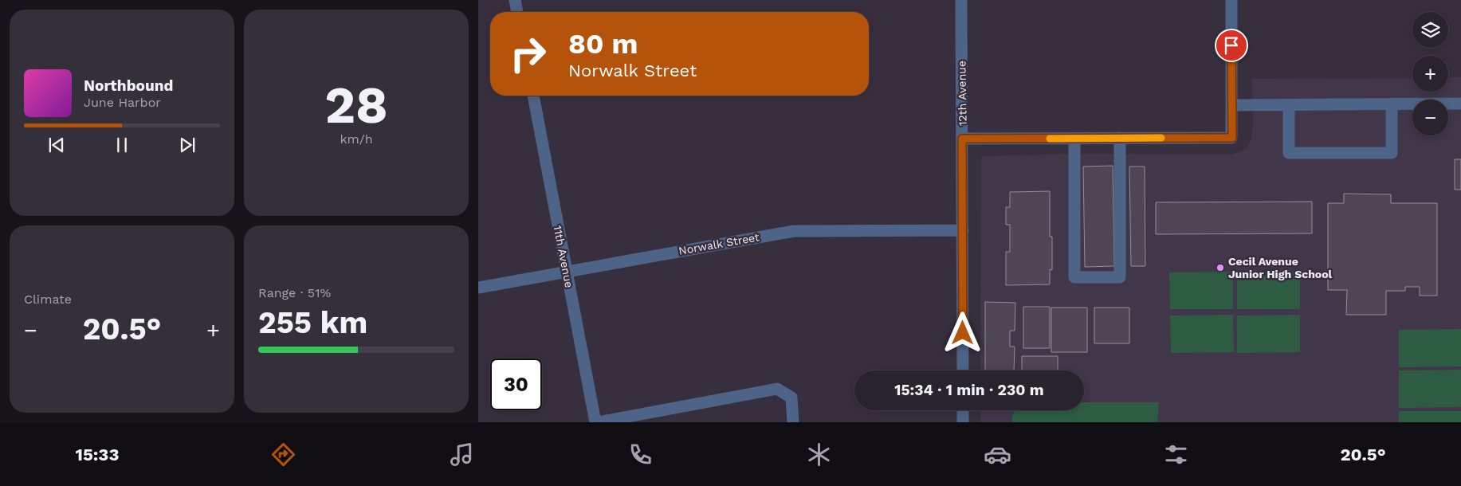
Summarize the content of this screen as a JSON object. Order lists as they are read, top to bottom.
{
  "streets": {
    "street": ["12th Avenue", "Norwalk Street", "11th Avenue"]
  },
  "crossings": [
    ["12th Avenue", "Norwalk Street"],
    ["Norwalk Street", "11th Avenue"]
  ],
  "places": ["Cecil Avenue Junior High School"],
  "page": {
    "tile": [
      ["28", "km/h"],
      "Climate",
      ["Range · 51%", "255 km"]
    ],
    "map_buttons": ["+", "−"],
    "turn": ["80 m", "Norwalk Street"],
    "song": ["Northbound", "June Harbor"],
    "heat": ["−", "20.5°", "+"],
    "limit": "30",
    "trip": "15:34 · 1 min · 230 m",
    "tabs": ["15:33", "20.5°"]
  }
}
